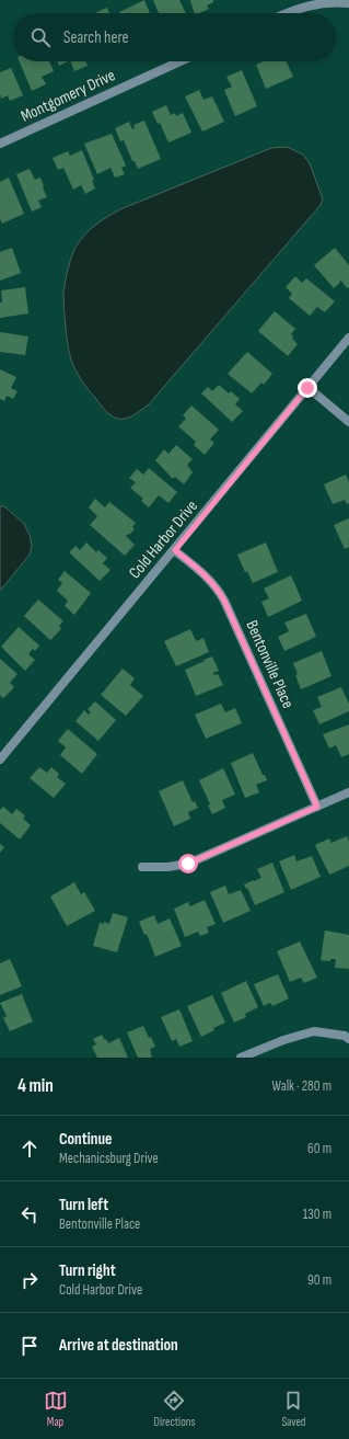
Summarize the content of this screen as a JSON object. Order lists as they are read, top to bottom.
{
  "streets": {
    "street": ["Montgomery Drive", "Cold Harbor Drive", "Bentonville Place"]
  },
  "crossings": [
    ["Cold Harbor Drive", "Bentonville Place"]
  ],
  "page": {
    "search": "Search here",
    "heading": ["4 min", "Walk · 280 m"],
    "list": [
      ["Continue", "Mechanicsburg Drive", "60 m"],
      ["Turn left", "Bentonville Place", "130 m"],
      ["Turn right", "Cold Harbor Drive", "90 m"],
      "Arrive at destination"
    ],
    "nav": ["Map", "Directions", "Saved"]
  }
}
